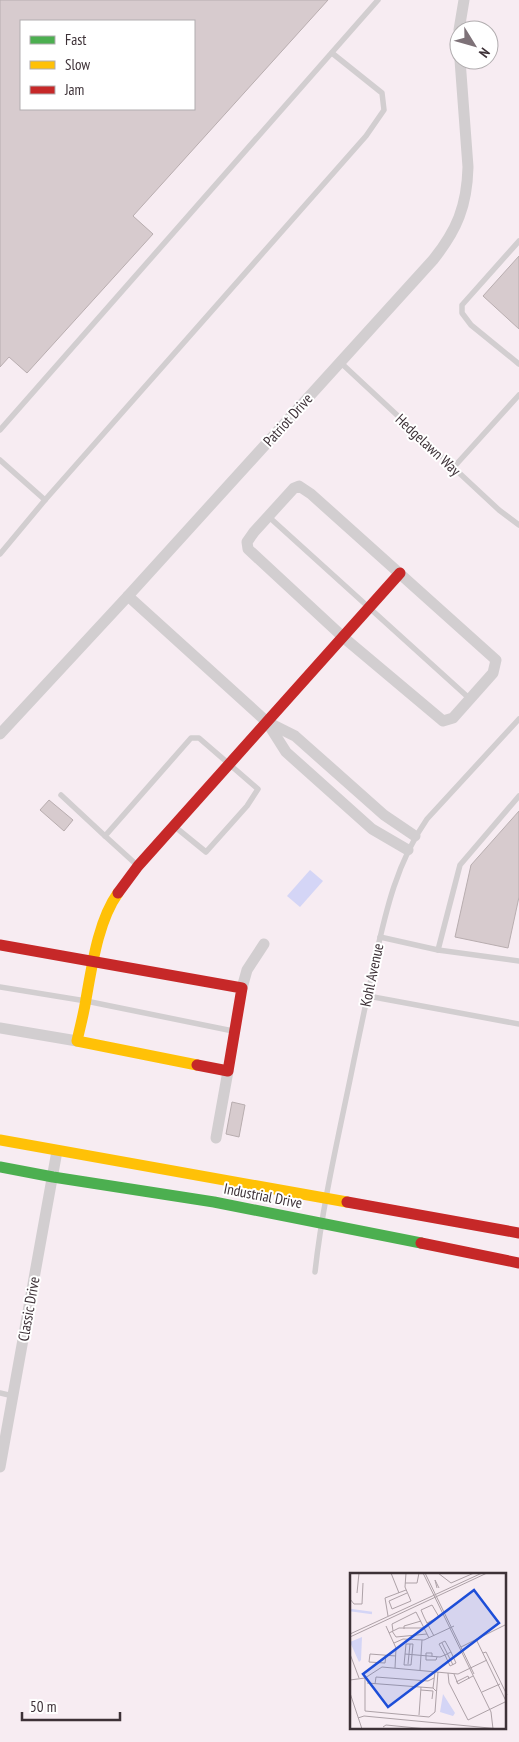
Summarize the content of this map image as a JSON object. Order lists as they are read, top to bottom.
{
  "streets": {
    "street": ["Patriot Drive", "Industrial Drive", "Classic Drive"],
    "lane": ["Hedgelawn Way", "Kohl Avenue"]
  },
  "crossings": [
    ["Patriot Drive", "Hedgelawn Way"],
    ["Kohl Avenue", "Industrial Drive"],
    ["Industrial Drive", "Classic Drive"]
  ],
  "legend": ["Fast", "Slow", "Jam"],
  "scale_bar": "50 m",
  "north": "bottom right"
}
